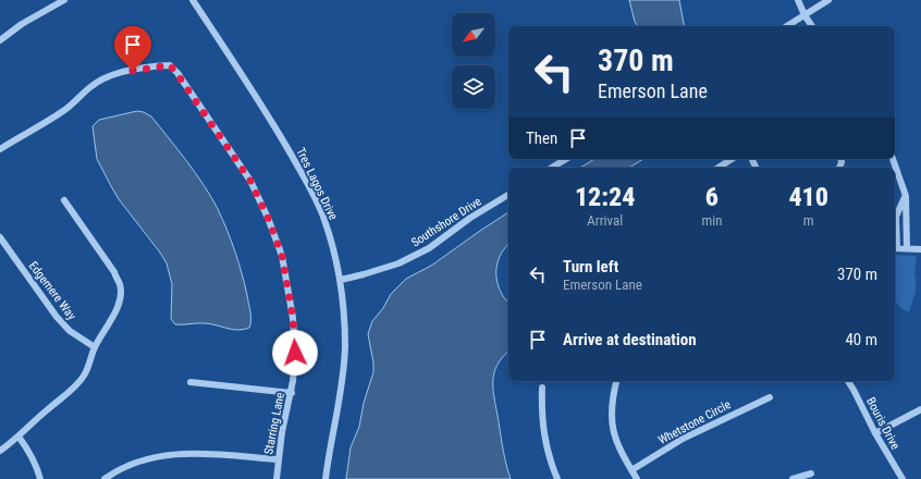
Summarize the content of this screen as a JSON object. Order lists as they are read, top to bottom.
{
  "streets": {
    "street": [
      "Tres Lagos Drive",
      "Southshore Drive",
      "Edgemere Way",
      "Whetstone Circle",
      "Starring Lane",
      "Bouris Drive"
    ]
  },
  "crossings": [
    ["Tres Lagos Drive", "Southshore Drive"]
  ],
  "north": "bottom left",
  "page": {
    "turn": ["370 m", "Emerson Lane"],
    "then": "Then",
    "eta": [
      "12:24",
      "Arrival",
      "6",
      "min",
      "410",
      "m"
    ],
    "list": [
      {
        "name": "Turn left",
        "note": "Emerson Lane",
        "value": "370 m"
      },
      {
        "name": "Arrive at destination",
        "value": "40 m"
      }
    ]
  }
}
